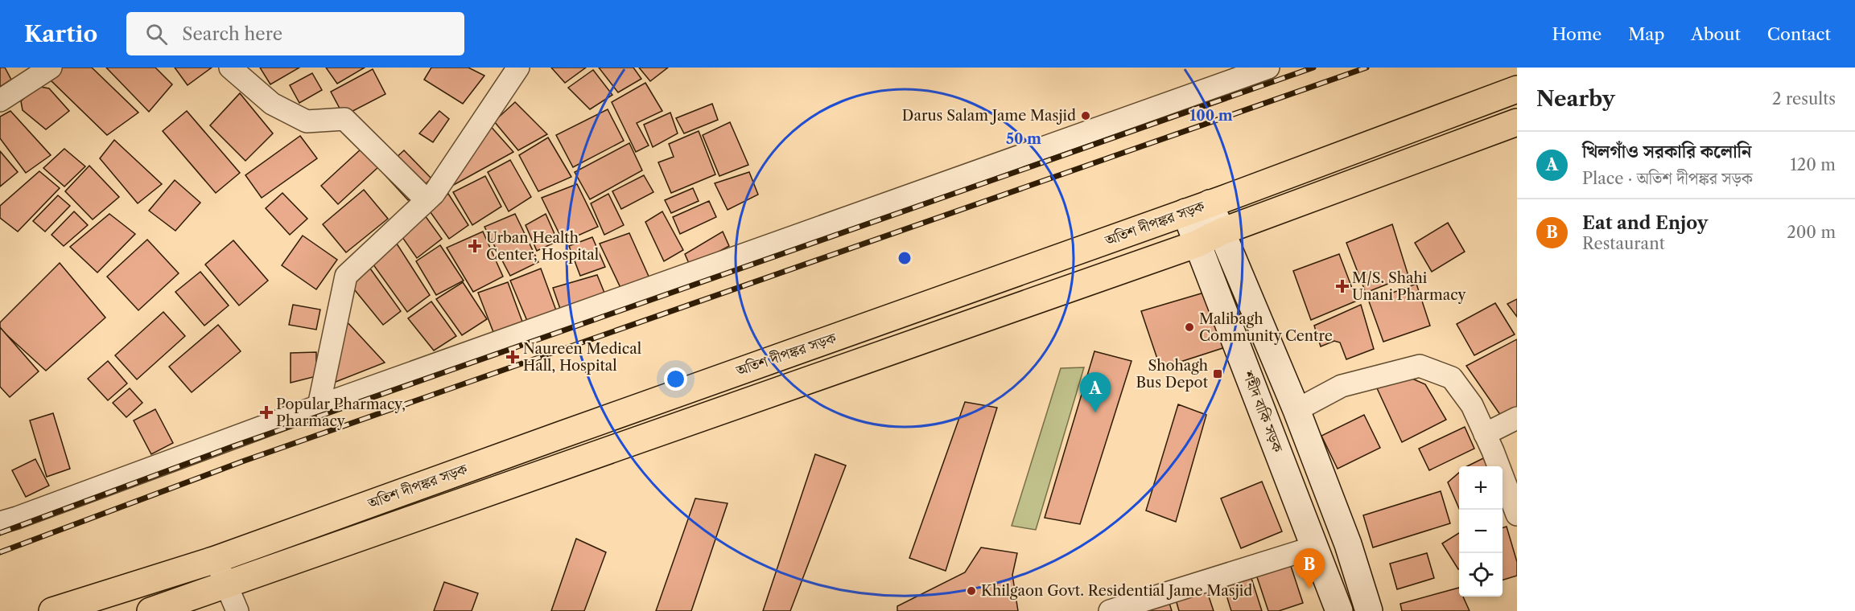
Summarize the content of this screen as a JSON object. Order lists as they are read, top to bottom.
{
  "streets": {
    "main road": ["অতিশ দীপঙ্কর সড়ক"],
    "street": ["শহীদ বাকি সড়ক"]
  },
  "crossings": [
    ["অতিশ দীপঙ্কর সড়ক", "শহীদ বাকি সড়ক"]
  ],
  "places": {
    "other": ["Darus Salam Jame Masjid", "Malibagh Community Centre", "Khilgaon Govt. Residential Jame Masjid"],
    "health": [
      "Urban Health Center, Hospital",
      "M/S. Shahi Unani Pharmacy",
      "Naureen Medical Hall, Hospital",
      "Popular Pharmacy, Pharmacy"
    ],
    "transit": ["Shohagh Bus Depot"]
  },
  "page": {
    "header": "Kartio",
    "search": "Search here",
    "nav": [
      "Home",
      "Map",
      "About",
      "Contact"
    ],
    "heading": ["Nearby", "2 results"],
    "list": [
      {
        "mark": "A",
        "name": "খিলগাঁও সরকারি কলোনি",
        "note": "Place · অতিশ দীপঙ্কর সড়ক",
        "value": "120 m"
      },
      {
        "mark": "B",
        "name": "Eat and Enjoy",
        "note": "Restaurant",
        "value": "200 m"
      }
    ],
    "pins": ["A", "B"],
    "map_buttons": ["+", "−"]
  },
  "rings": ["100 m", "50 m"]
}
